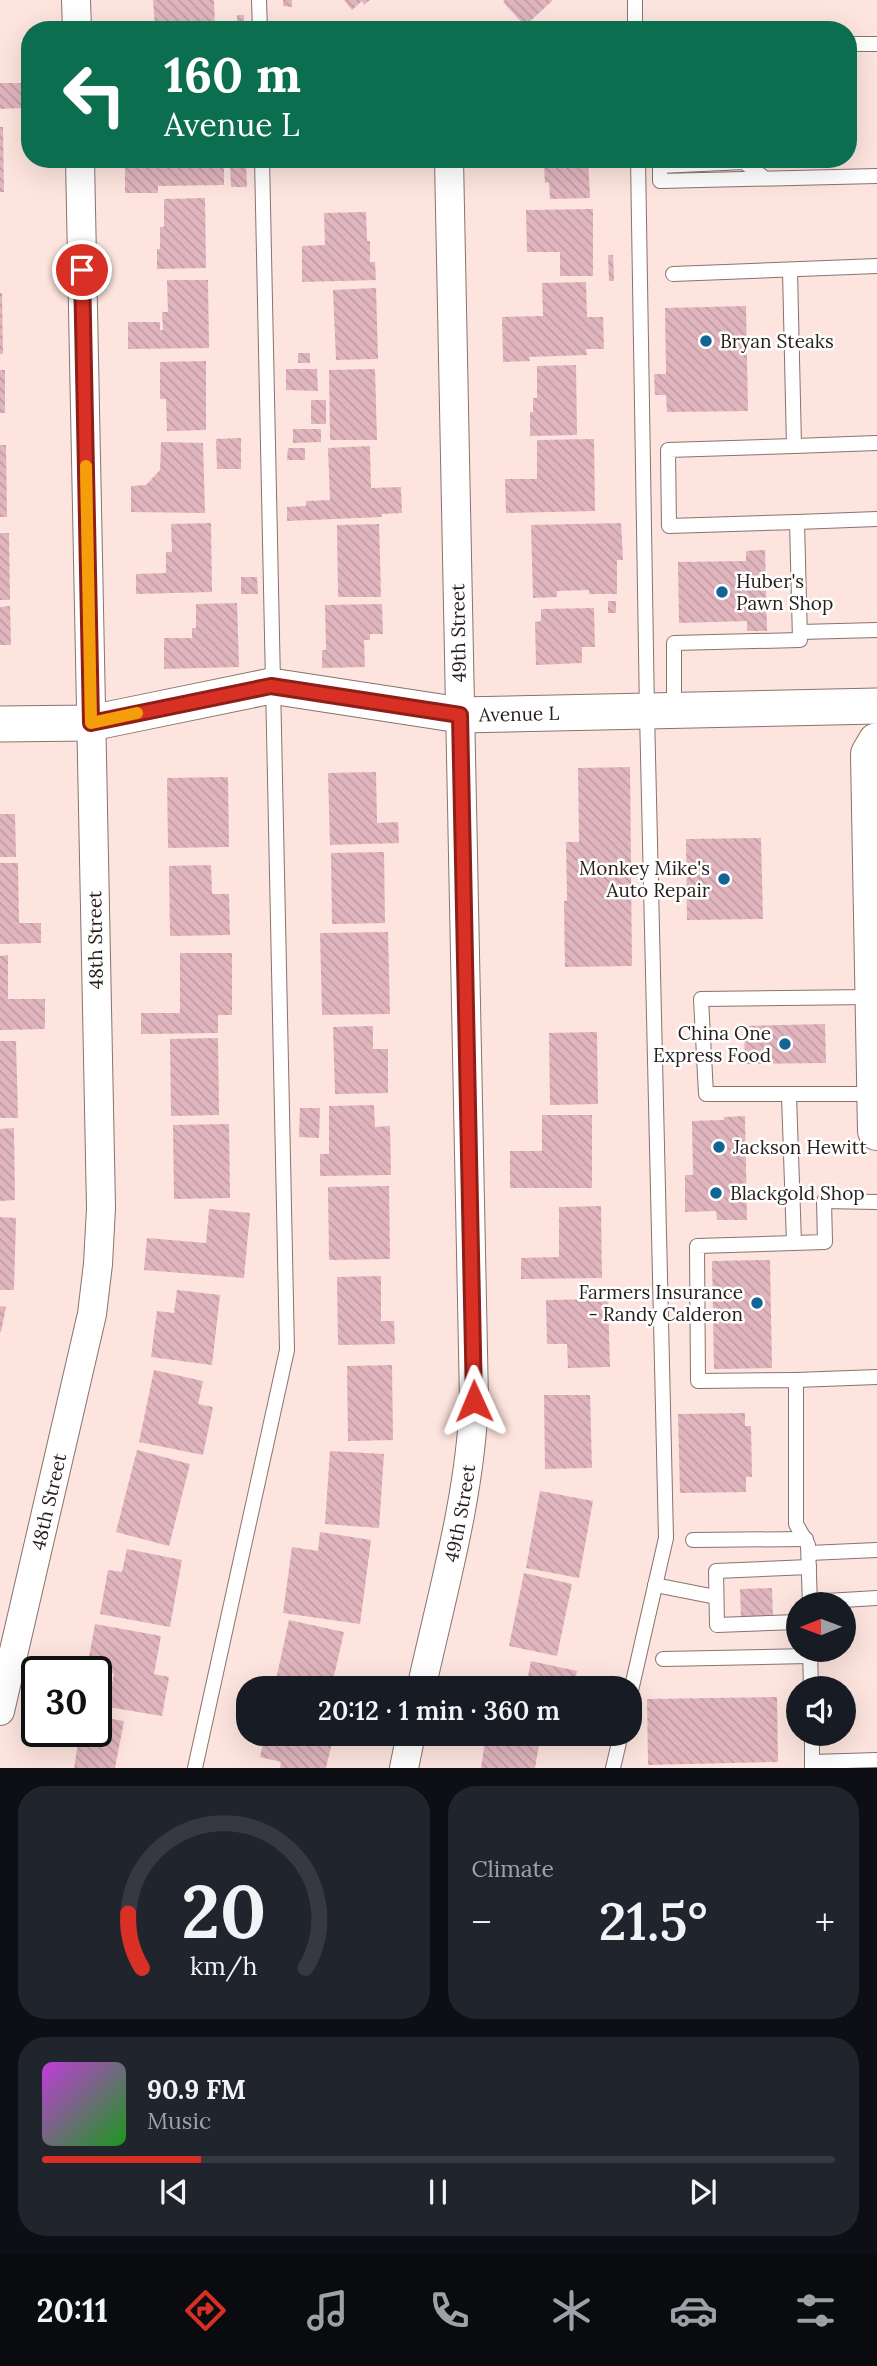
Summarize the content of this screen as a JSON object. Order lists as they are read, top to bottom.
{
  "streets": {
    "street": ["49th Street", "Avenue L", "48th Street"]
  },
  "crossings": [
    ["49th Street", "Avenue L"],
    ["Avenue L", "48th Street"]
  ],
  "places": [
    "Bryan Steaks",
    "Huber's Pawn Shop",
    "Monkey Mike's Auto Repair",
    "China One Express Food",
    "Jackson Hewitt",
    "Blackgold Shop",
    "Farmers Insurance - Randy Calderon"
  ],
  "north": "left",
  "page": {
    "turn": ["160 m", "Avenue L"],
    "limit": "30",
    "trip": "20:12 · 1 min · 360 m",
    "tile": "Climate",
    "heat": ["−", "21.5°", "+"],
    "song": ["90.9 FM", "Music"],
    "tabs": "20:11",
    "gauge": ["20", "km/h"]
  }
}
